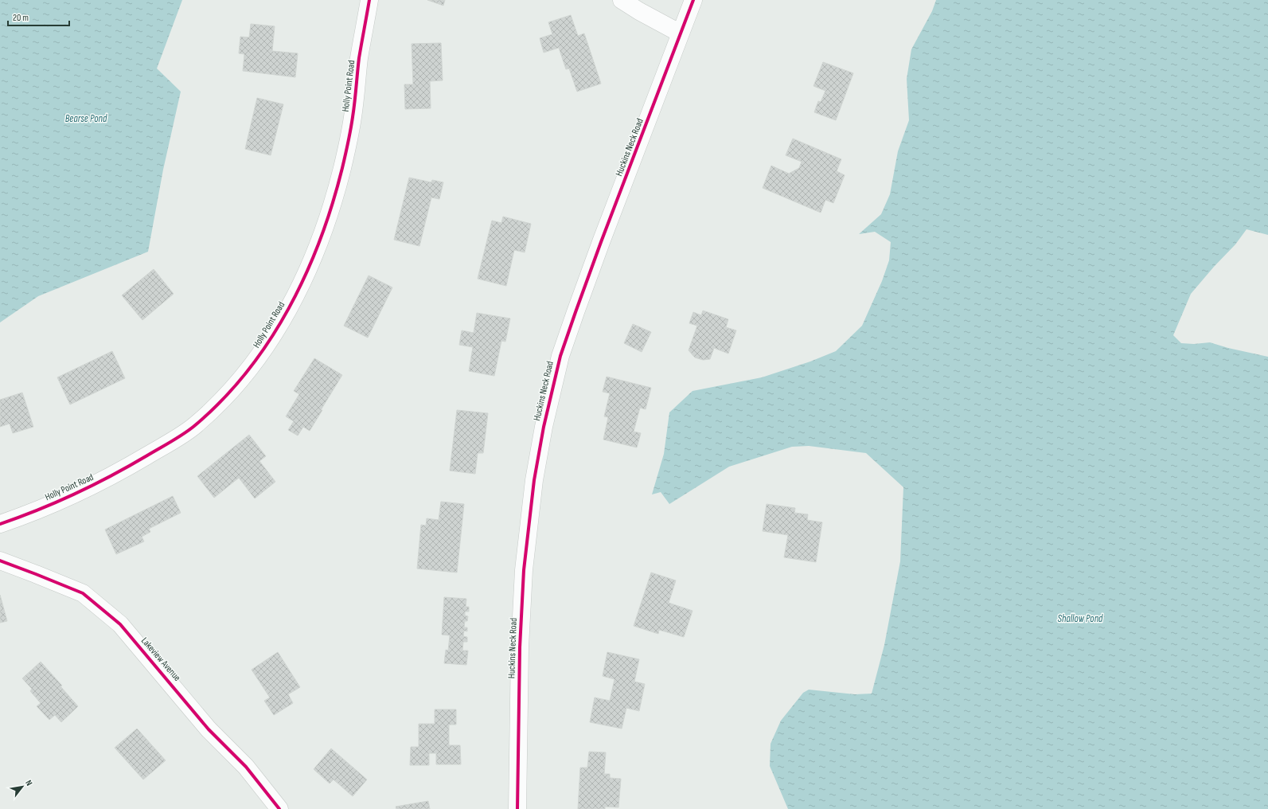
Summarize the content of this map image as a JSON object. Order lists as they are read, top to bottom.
{
  "streets": {
    "street": ["Holly Point Road", "Huckins Neck Road", "Lakeview Avenue"]
  },
  "water": ["Bearse Pond", "Shallow Pond"],
  "scale_bar": "20 m",
  "north": "top right"
}
